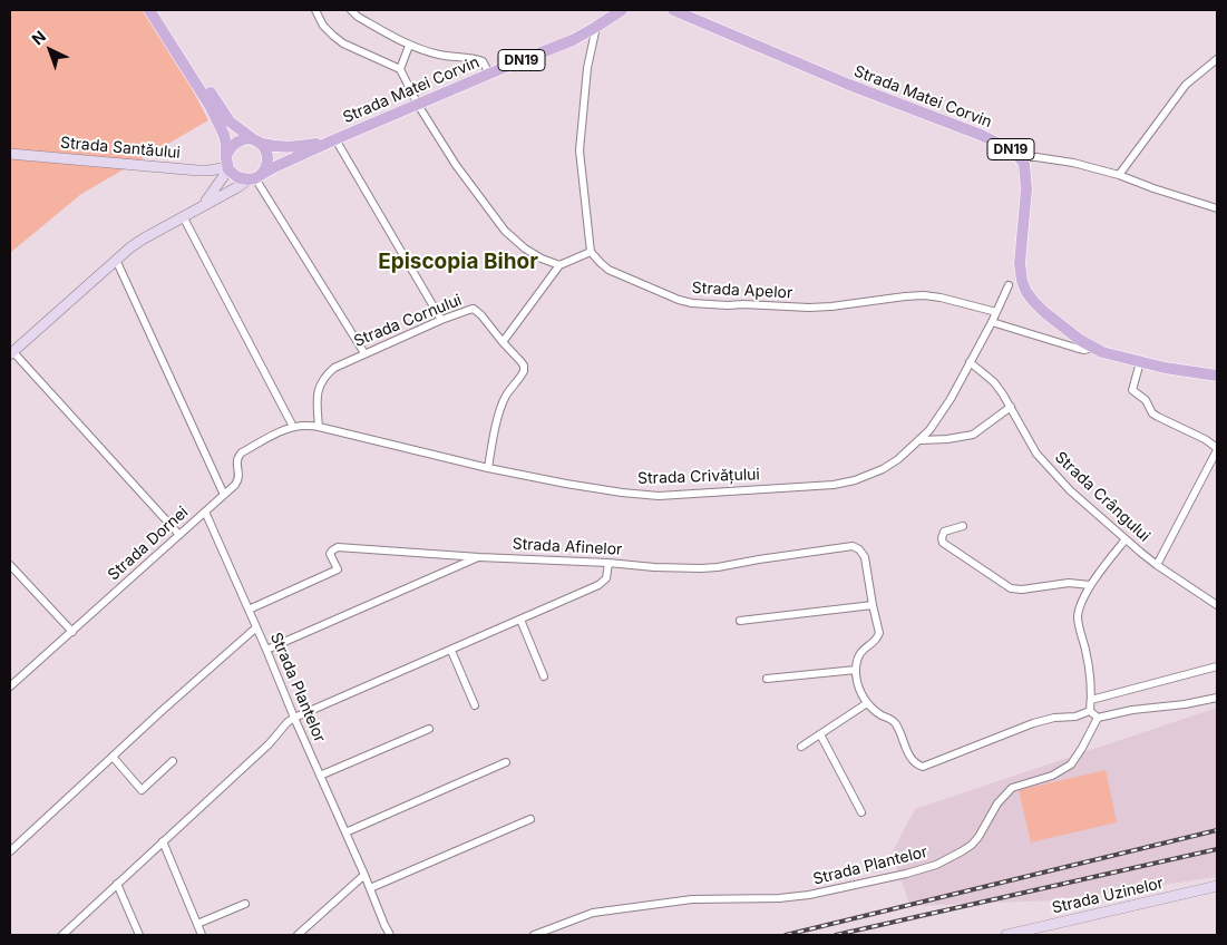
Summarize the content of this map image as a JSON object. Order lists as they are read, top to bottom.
{
  "streets": {
    "main road": ["DN19", "Strada Matei Corvin"],
    "street": [
      "Strada Santăului",
      "Strada Apelor",
      "Strada Cornului",
      "Strada Crivățului",
      "Strada Crângului",
      "Strada Dornei",
      "Strada Afinelor",
      "Strada Plantelor",
      "Strada Uzinelor"
    ]
  },
  "crossings": [
    ["DN19", "Strada Matei Corvin"],
    ["Strada Matei Corvin", "Strada Santăului"],
    ["Strada Apelor", "Strada Crivățului"],
    ["Strada Cornului", "Strada Crivățului"],
    ["Strada Crivățului", "Strada Crângului"],
    ["Strada Crivățului", "Strada Dornei"],
    ["Strada Dornei", "Strada Plantelor"],
    ["Strada Afinelor", "Strada Plantelor"]
  ],
  "districts": ["Episcopia Bihor"],
  "north": "top left"
}
